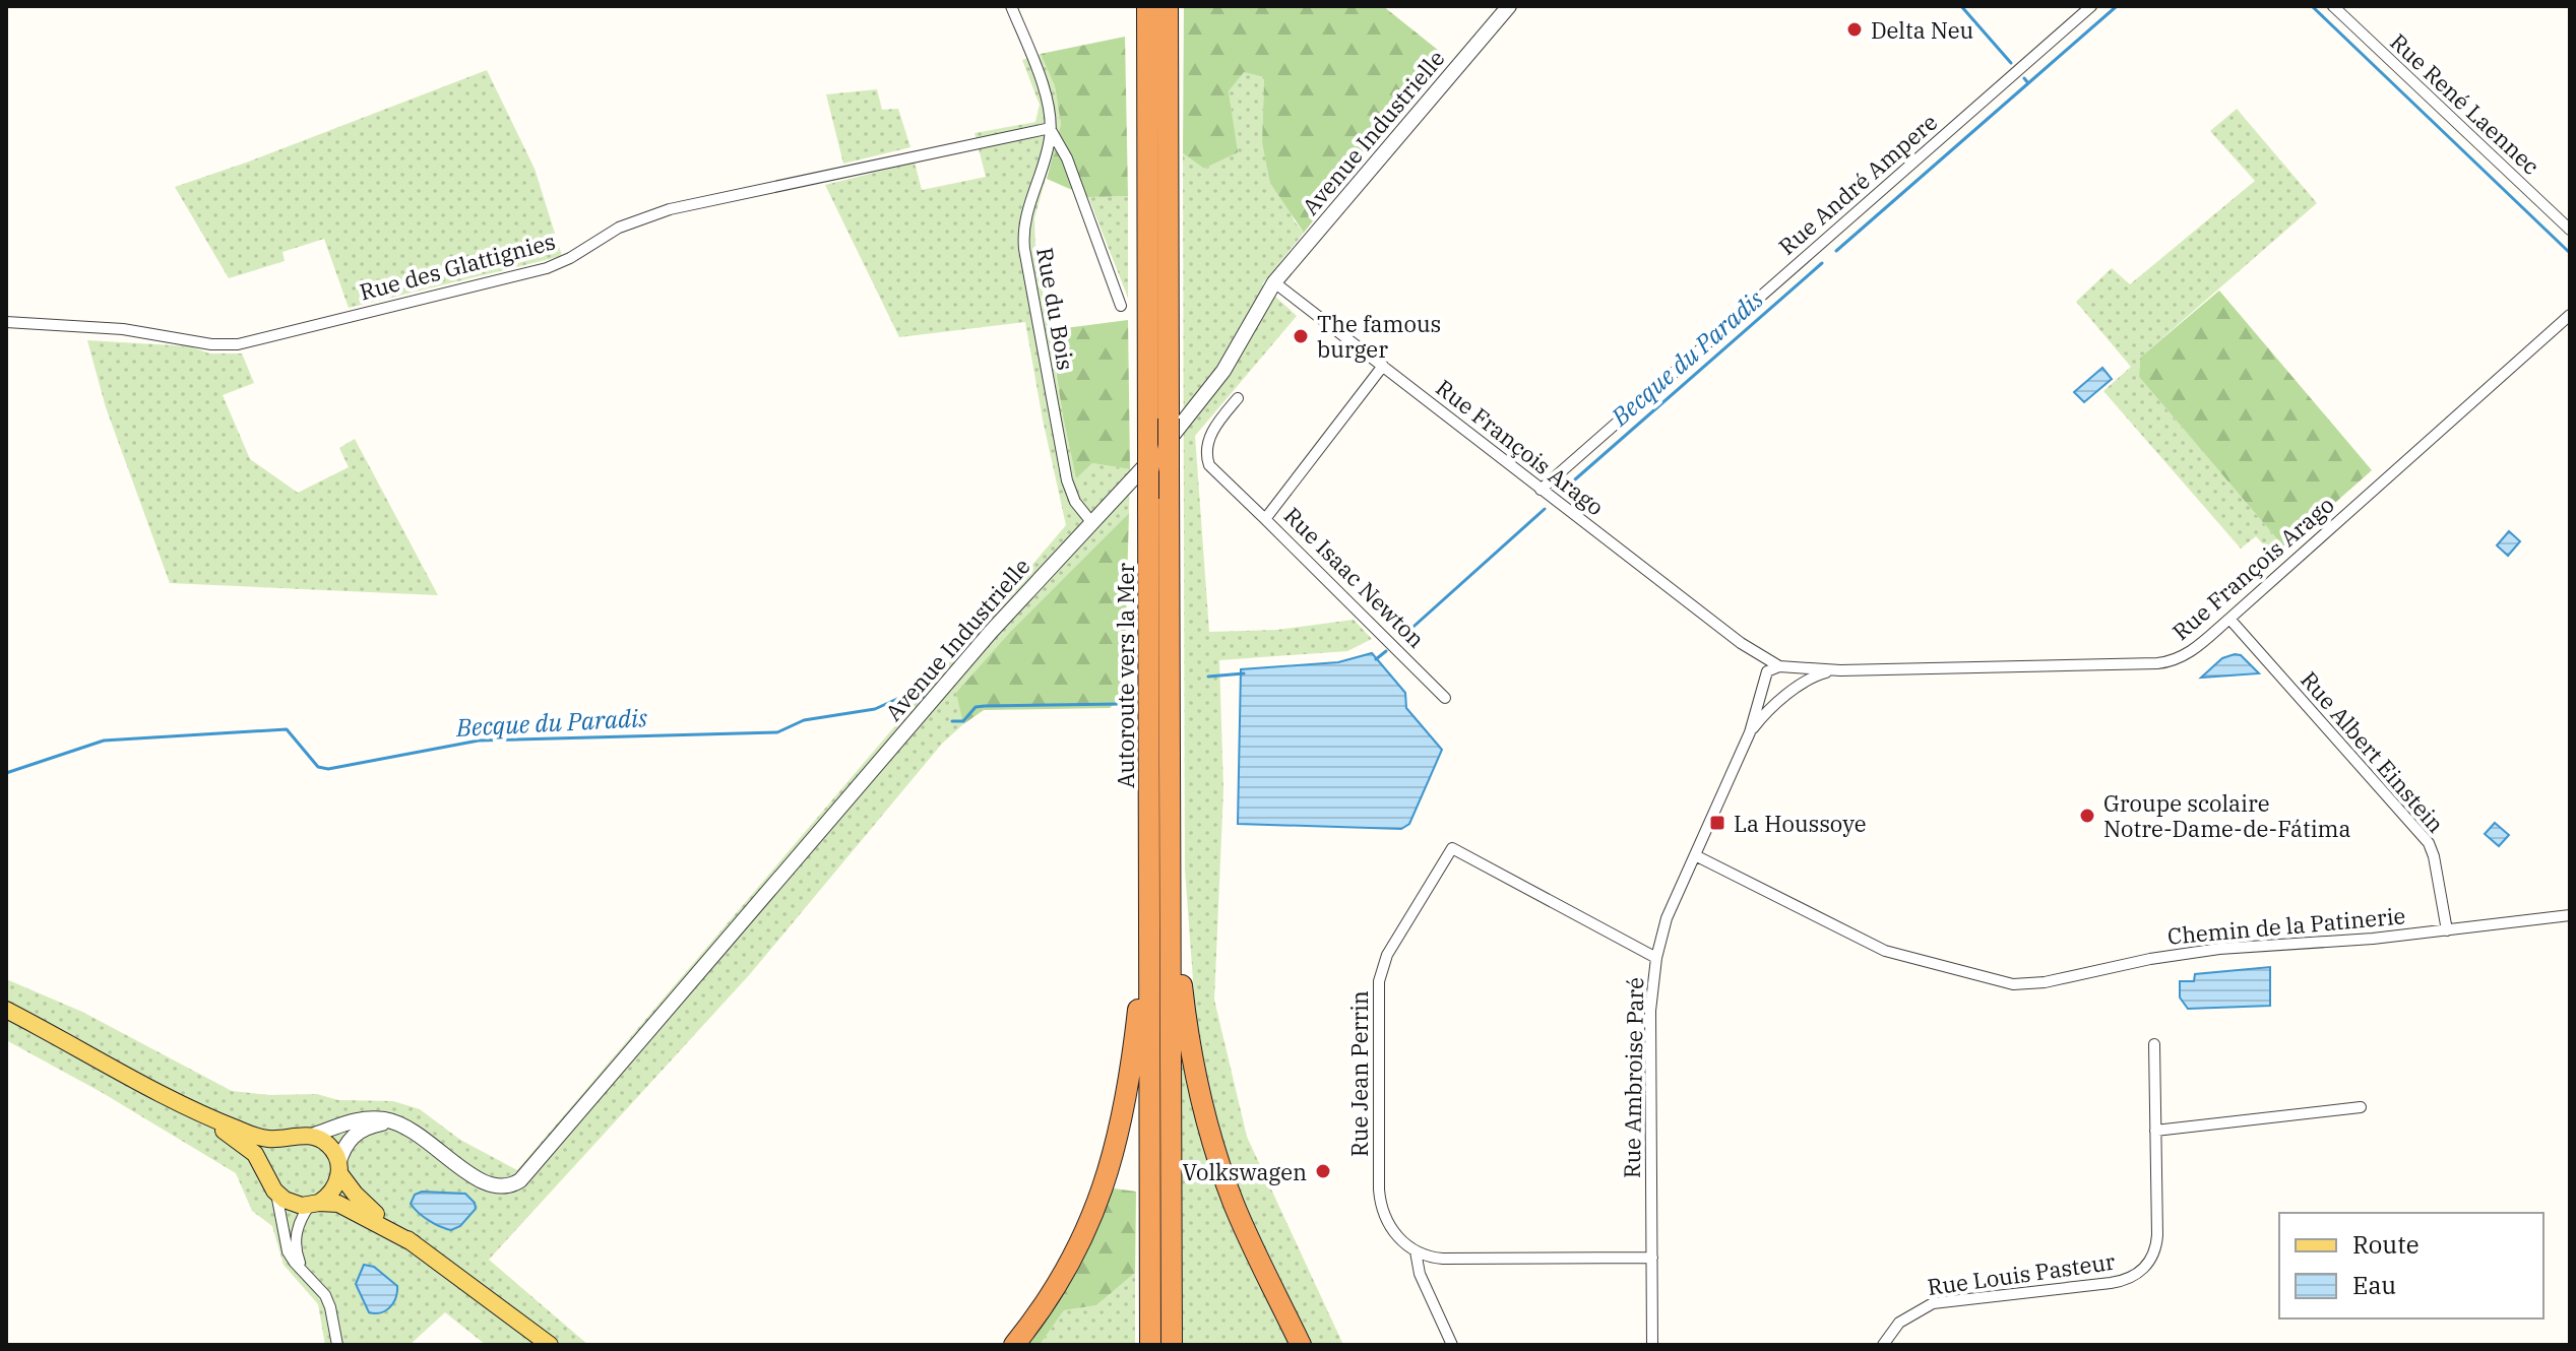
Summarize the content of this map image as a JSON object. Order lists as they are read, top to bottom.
{
  "streets": {
    "highway": ["Autoroute vers la Mer"],
    "street": [
      "Rue René Laennec",
      "Avenue Industrielle",
      "Rue André Ampere",
      "Rue des Glattignies",
      "Rue du Bois",
      "Rue François Arago",
      "Rue Isaac Newton",
      "Rue Albert Einstein",
      "Chemin de la Patinerie",
      "Rue Jean Perrin",
      "Rue Ambroise Paré",
      "Rue Louis Pasteur"
    ]
  },
  "crossings": [
    ["Avenue Industrielle", "Rue du Bois"],
    ["Avenue Industrielle", "Rue François Arago"],
    ["Rue André Ampere", "Rue François Arago"],
    ["Rue des Glattignies", "Rue du Bois"],
    ["Rue François Arago", "Rue Isaac Newton"],
    ["Rue François Arago", "Rue Albert Einstein"],
    ["Rue François Arago", "Rue Ambroise Paré"],
    ["Rue Albert Einstein", "Chemin de la Patinerie"],
    ["Chemin de la Patinerie", "Rue Ambroise Paré"],
    ["Rue Jean Perrin", "Rue Ambroise Paré"]
  ],
  "water": ["Becque du Paradis"],
  "places": {
    "other": [
      "Delta Neu",
      "The famous burger",
      "Groupe scolaire Notre-Dame-de-Fátima",
      "Volkswagen"
    ],
    "transit": ["La Houssoye"]
  },
  "legend": ["Route", "Eau"]
}
